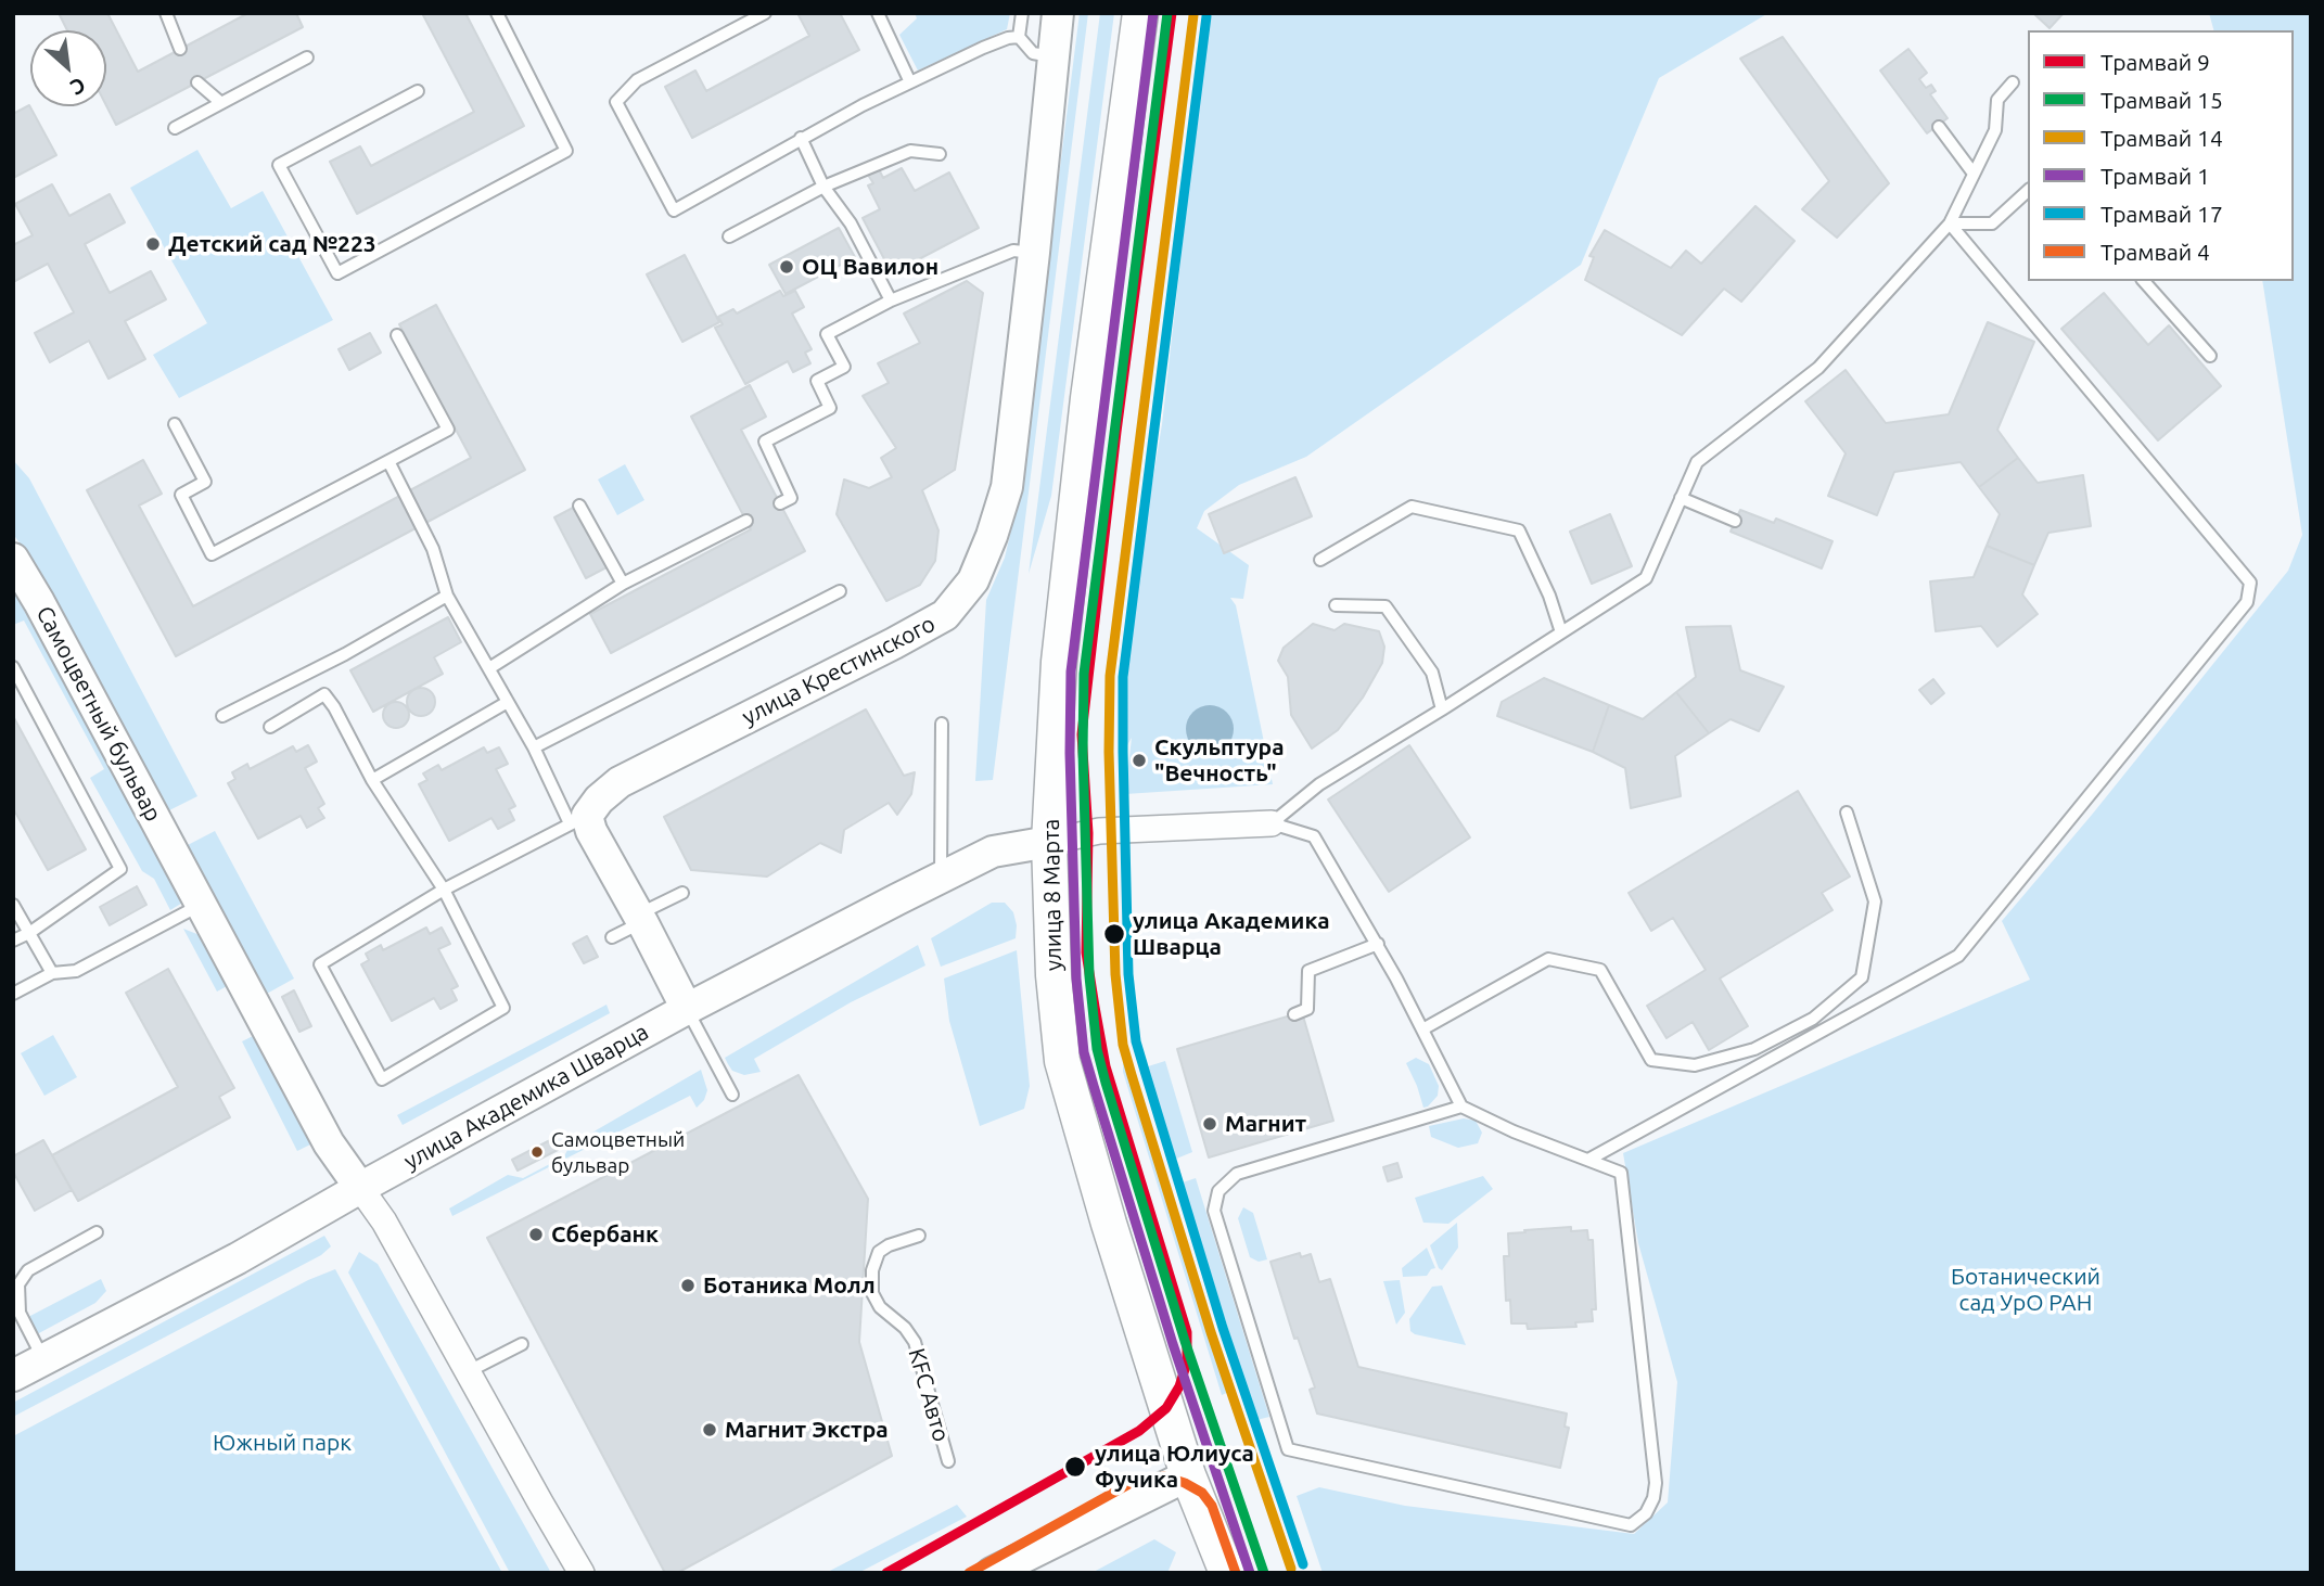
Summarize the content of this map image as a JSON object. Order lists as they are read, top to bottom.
{
  "streets": {
    "main road": ["улица 8 Марта"],
    "street": ["улица Крестинского", "Самоцветный бульвар", "улица Академика Шварца"],
    "lane": ["KFC Авто"]
  },
  "crossings": [
    ["Самоцветный бульвар", "улица Академика Шварца"],
    ["улица 8 Марта", "улица Академика Шварца"]
  ],
  "parks": ["Ботанический сад УрО РАН", "Южный парк"],
  "places": [
    "Детский сад №223",
    "ОЦ Вавилон",
    "Скульптура \"Вечность\"",
    "улица Академика Шварца",
    "Магнит",
    "Самоцветный бульвар",
    "Сбербанк",
    "Ботаника Молл",
    "Магнит Экстра",
    "улица Юлиуса Фучика"
  ],
  "lines": [
    "tram line 9",
    "tram line 15",
    "tram line 1",
    "tram line 14",
    "tram line 17",
    "tram line 4"
  ],
  "legend": [
    "Трамвай 9",
    "Трамвай 15",
    "Трамвай 14",
    "Трамвай 1",
    "Трамвай 17",
    "Трамвай 4"
  ],
  "north": "bottom right"
}
